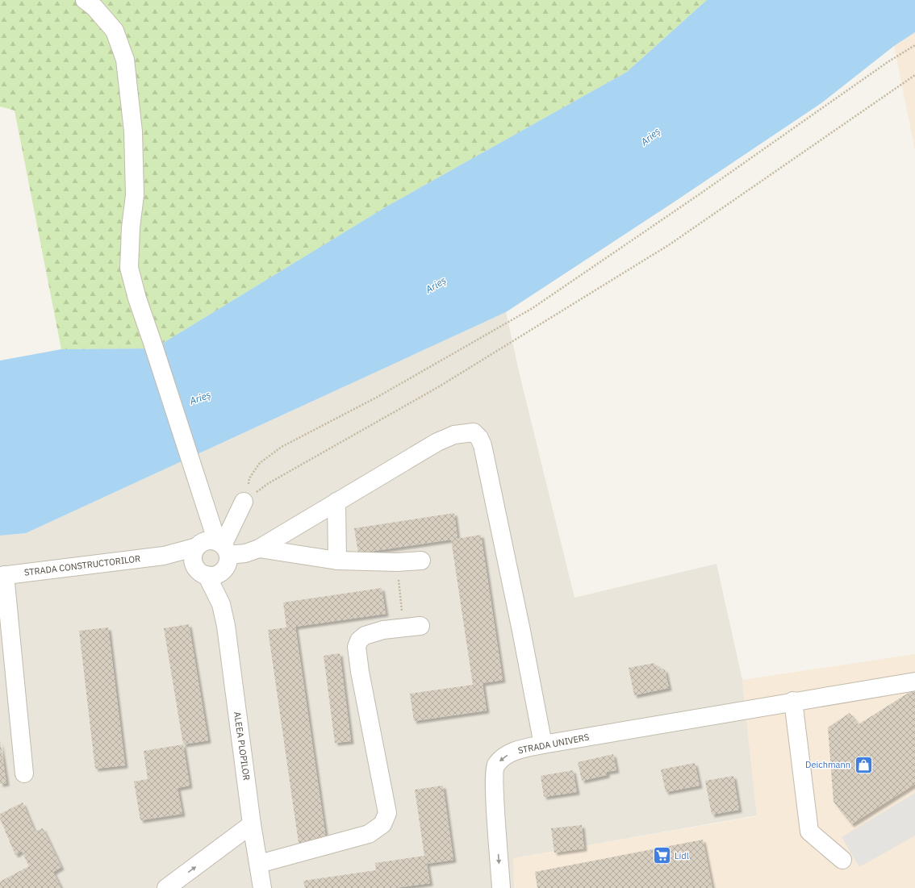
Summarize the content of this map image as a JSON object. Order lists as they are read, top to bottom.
{
  "streets": {
    "street": ["STRADA CONSTRUCTORILOR", "STRADA UNIVERS", "ALEEA PLOPILOR"]
  },
  "crossings": [
    ["STRADA CONSTRUCTORILOR", "ALEEA PLOPILOR"]
  ],
  "water": ["Arieș"],
  "places": {
    "shop": ["Deichmann"],
    "supermarket": ["Lidl"]
  }
}
